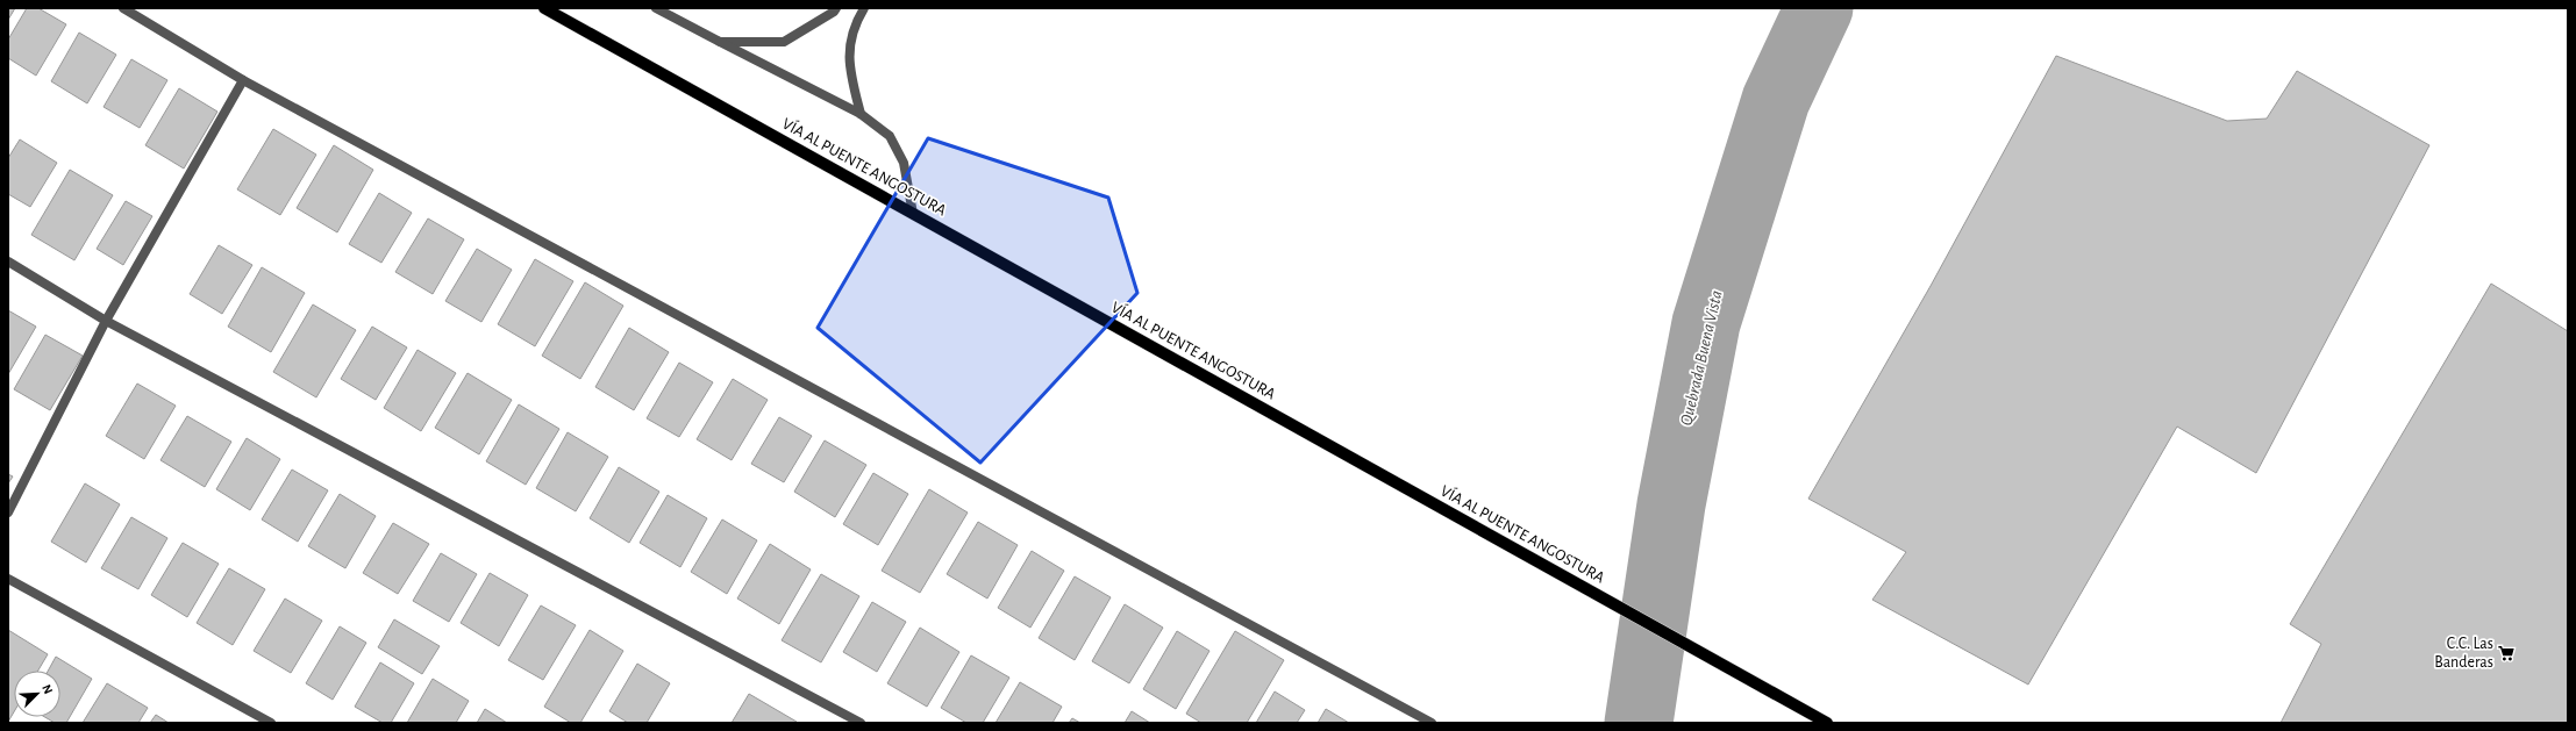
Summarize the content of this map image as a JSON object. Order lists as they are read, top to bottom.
{
  "streets": {
    "main road": ["VÍA AL PUENTE ANGOSTURA"]
  },
  "water": ["Quebrada Buena Vista"],
  "places": {
    "supermarket": ["C.C. Las Banderas"]
  },
  "north": "top right"
}
